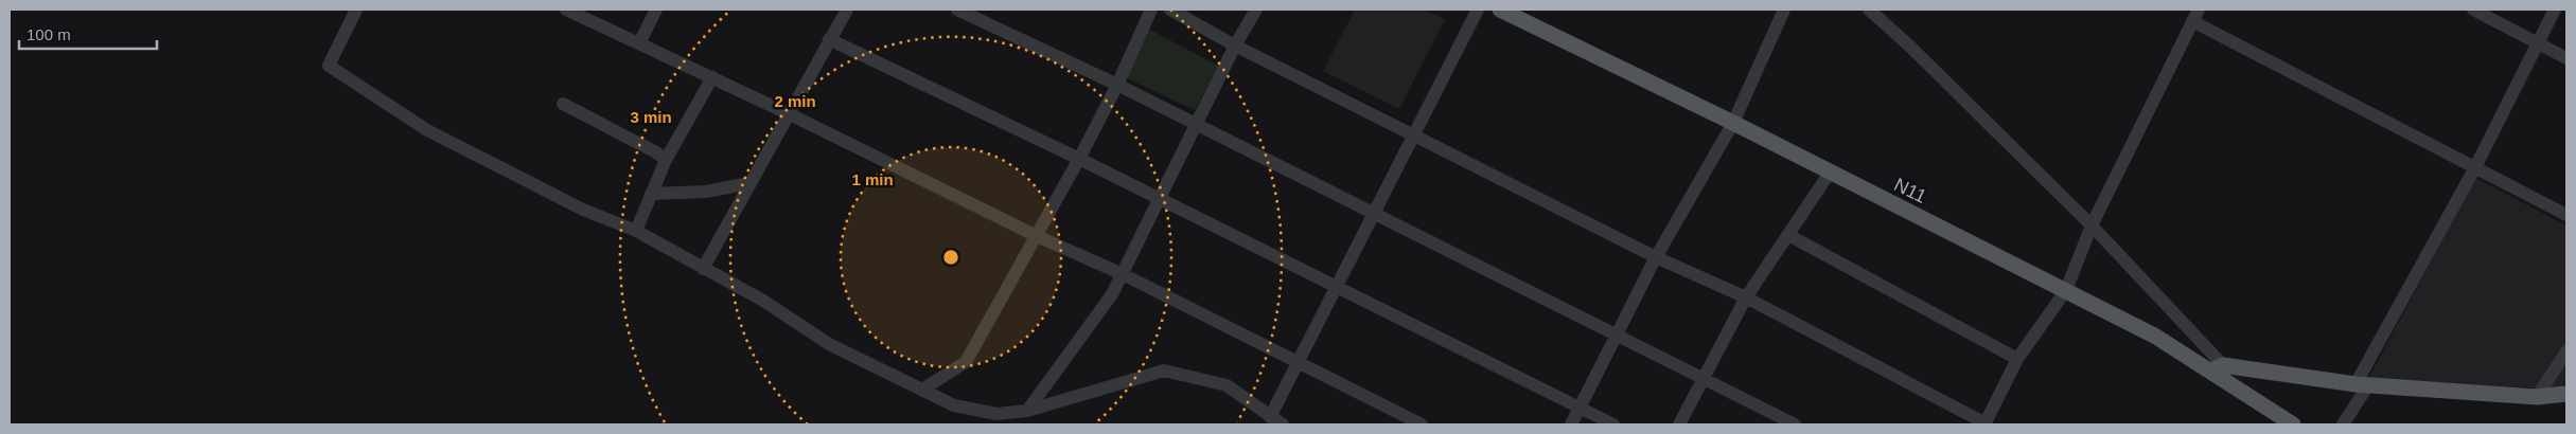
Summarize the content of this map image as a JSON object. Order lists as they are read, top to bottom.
{
  "streets": {
    "main road": ["N11"]
  },
  "scale_bar": "100 m",
  "rings": ["2 min", "3 min", "1 min"]
}
